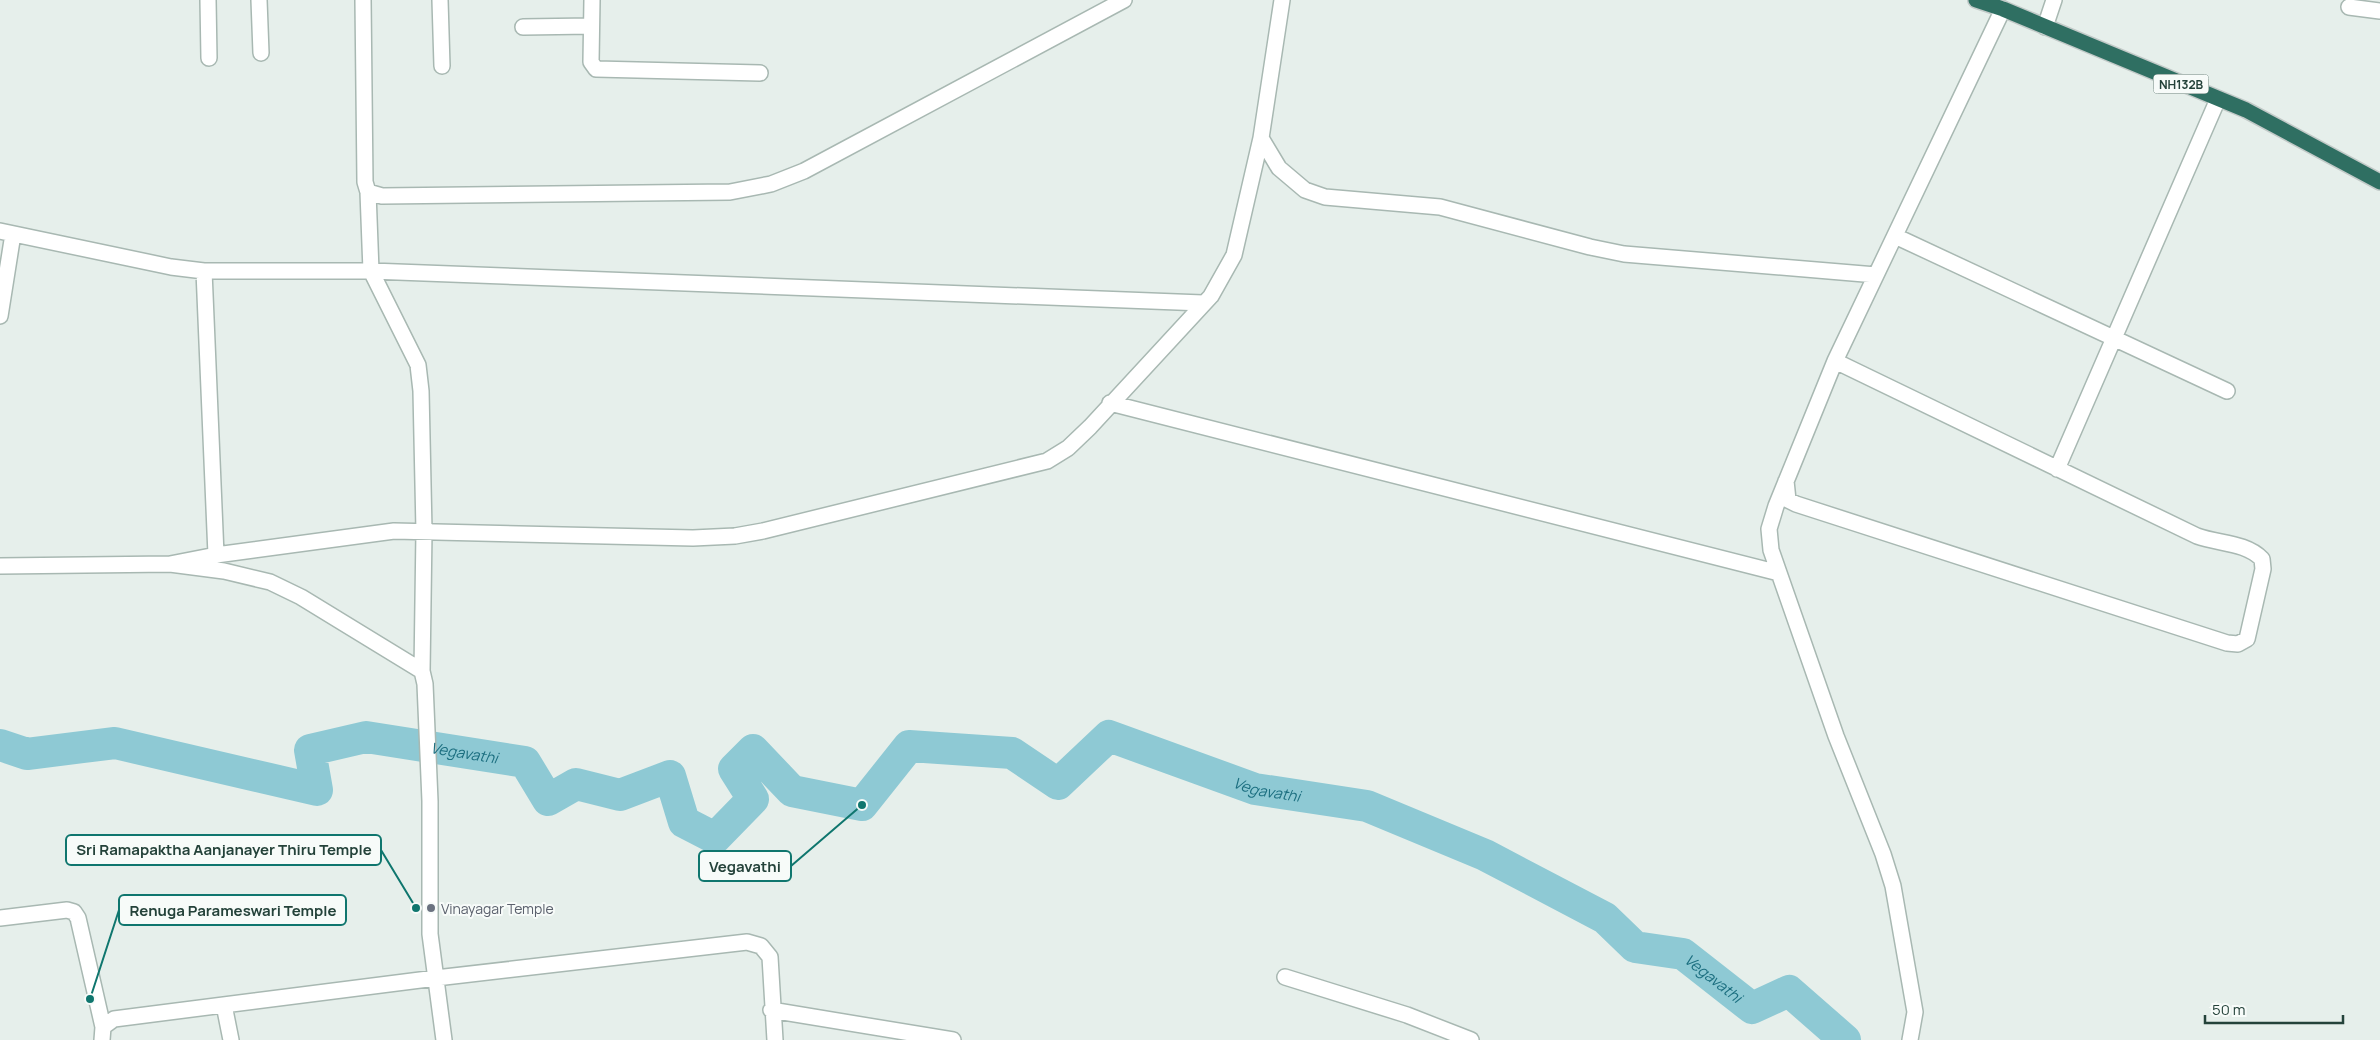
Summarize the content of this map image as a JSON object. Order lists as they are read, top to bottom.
{
  "streets": {
    "highway": ["NH132B"]
  },
  "water": ["Vegavathi"],
  "places": [
    "Vegavathi",
    "Sri Ramapaktha Aanjanayer Thiru Temple",
    "Vinayagar Temple",
    "Renuga Parameswari Temple"
  ],
  "scale_bar": "50 m"
}
